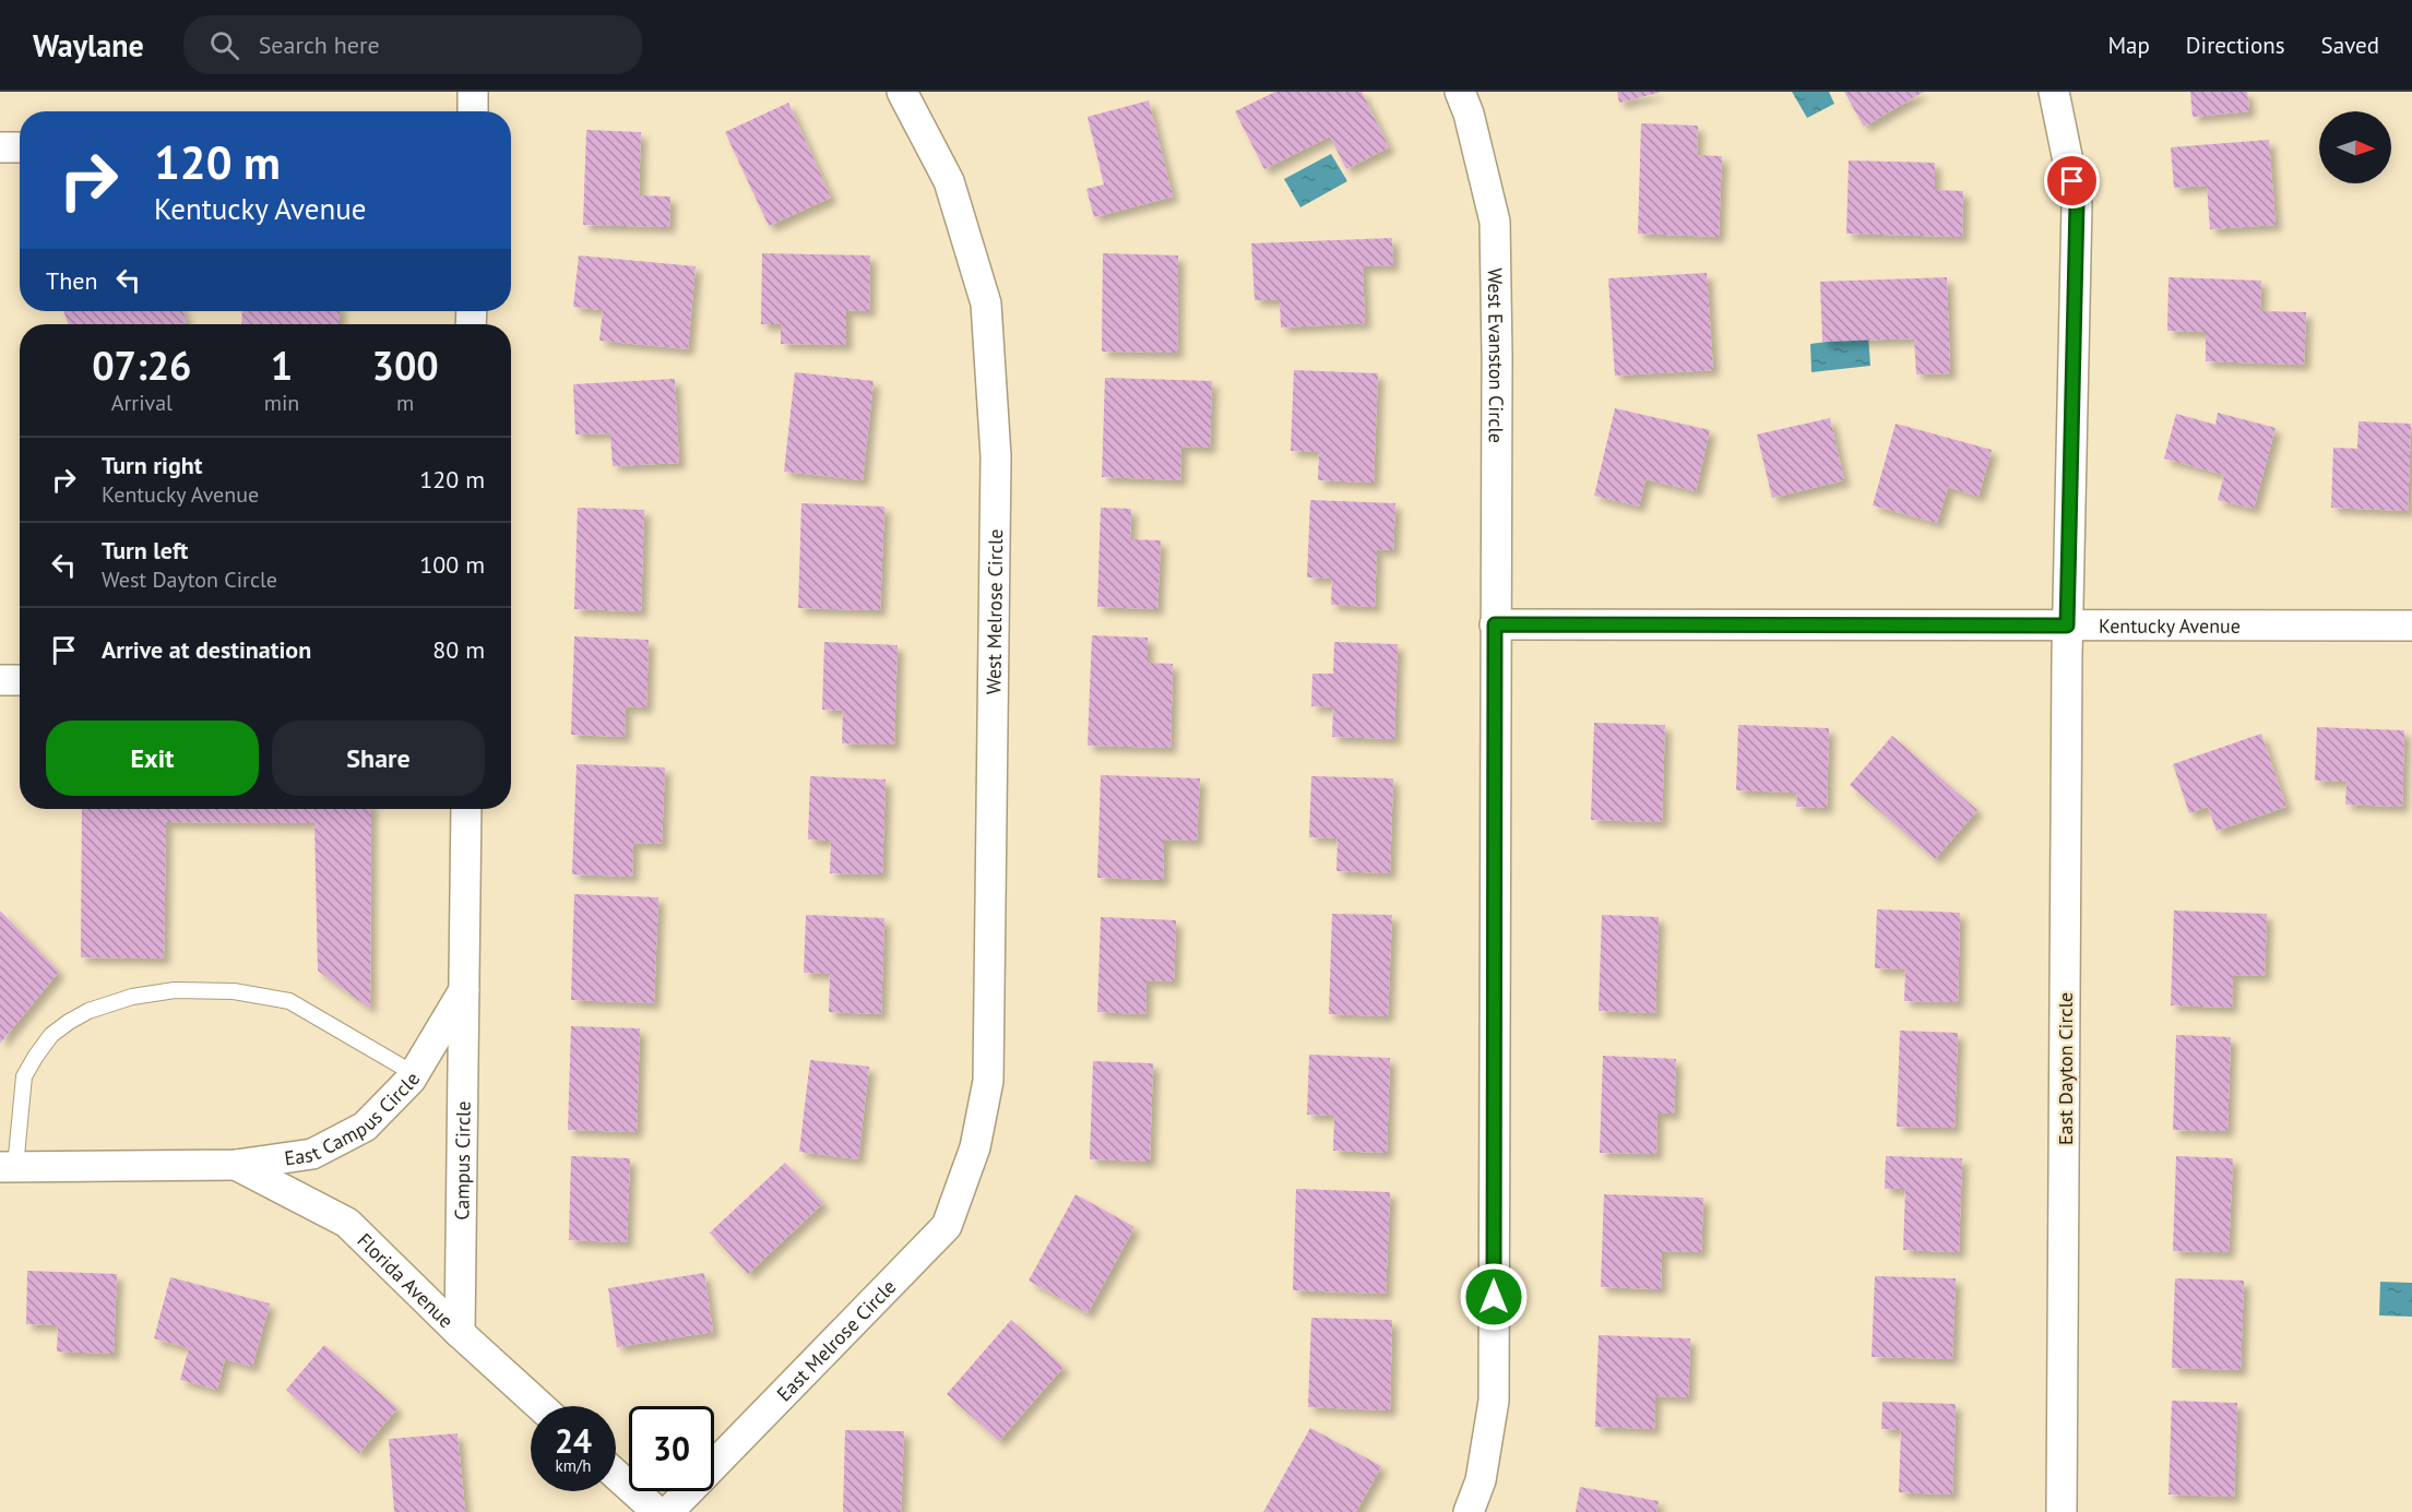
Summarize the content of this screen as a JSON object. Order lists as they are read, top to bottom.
{
  "streets": {
    "street": [
      "West Evanston Circle",
      "West Melrose Circle",
      "Kentucky Avenue",
      "East Dayton Circle",
      "East Campus Circle",
      "Campus Circle",
      "Florida Avenue",
      "East Melrose Circle"
    ]
  },
  "crossings": [
    ["West Evanston Circle", "Kentucky Avenue"],
    ["West Melrose Circle", "East Melrose Circle"],
    ["Kentucky Avenue", "East Dayton Circle"],
    ["East Campus Circle", "Campus Circle"],
    ["East Campus Circle", "Florida Avenue"],
    ["Campus Circle", "Florida Avenue"]
  ],
  "north": "right",
  "page": {
    "header": "Waylane",
    "search": "Search here",
    "nav": ["Map", "Directions", "Saved"],
    "turn": ["120 m", "Kentucky Avenue"],
    "then": "Then",
    "eta": [
      "07:26",
      "Arrival",
      "1",
      "min",
      "300",
      "m"
    ],
    "list": [
      {
        "name": "Turn right",
        "note": "Kentucky Avenue",
        "value": "120 m"
      },
      {
        "name": "Turn left",
        "note": "West Dayton Circle",
        "value": "100 m"
      },
      {
        "name": "Arrive at destination",
        "value": "80 m"
      }
    ],
    "buttons": ["Exit", "Share"],
    "speed": "24 km/h",
    "limit": "30"
  }
}
